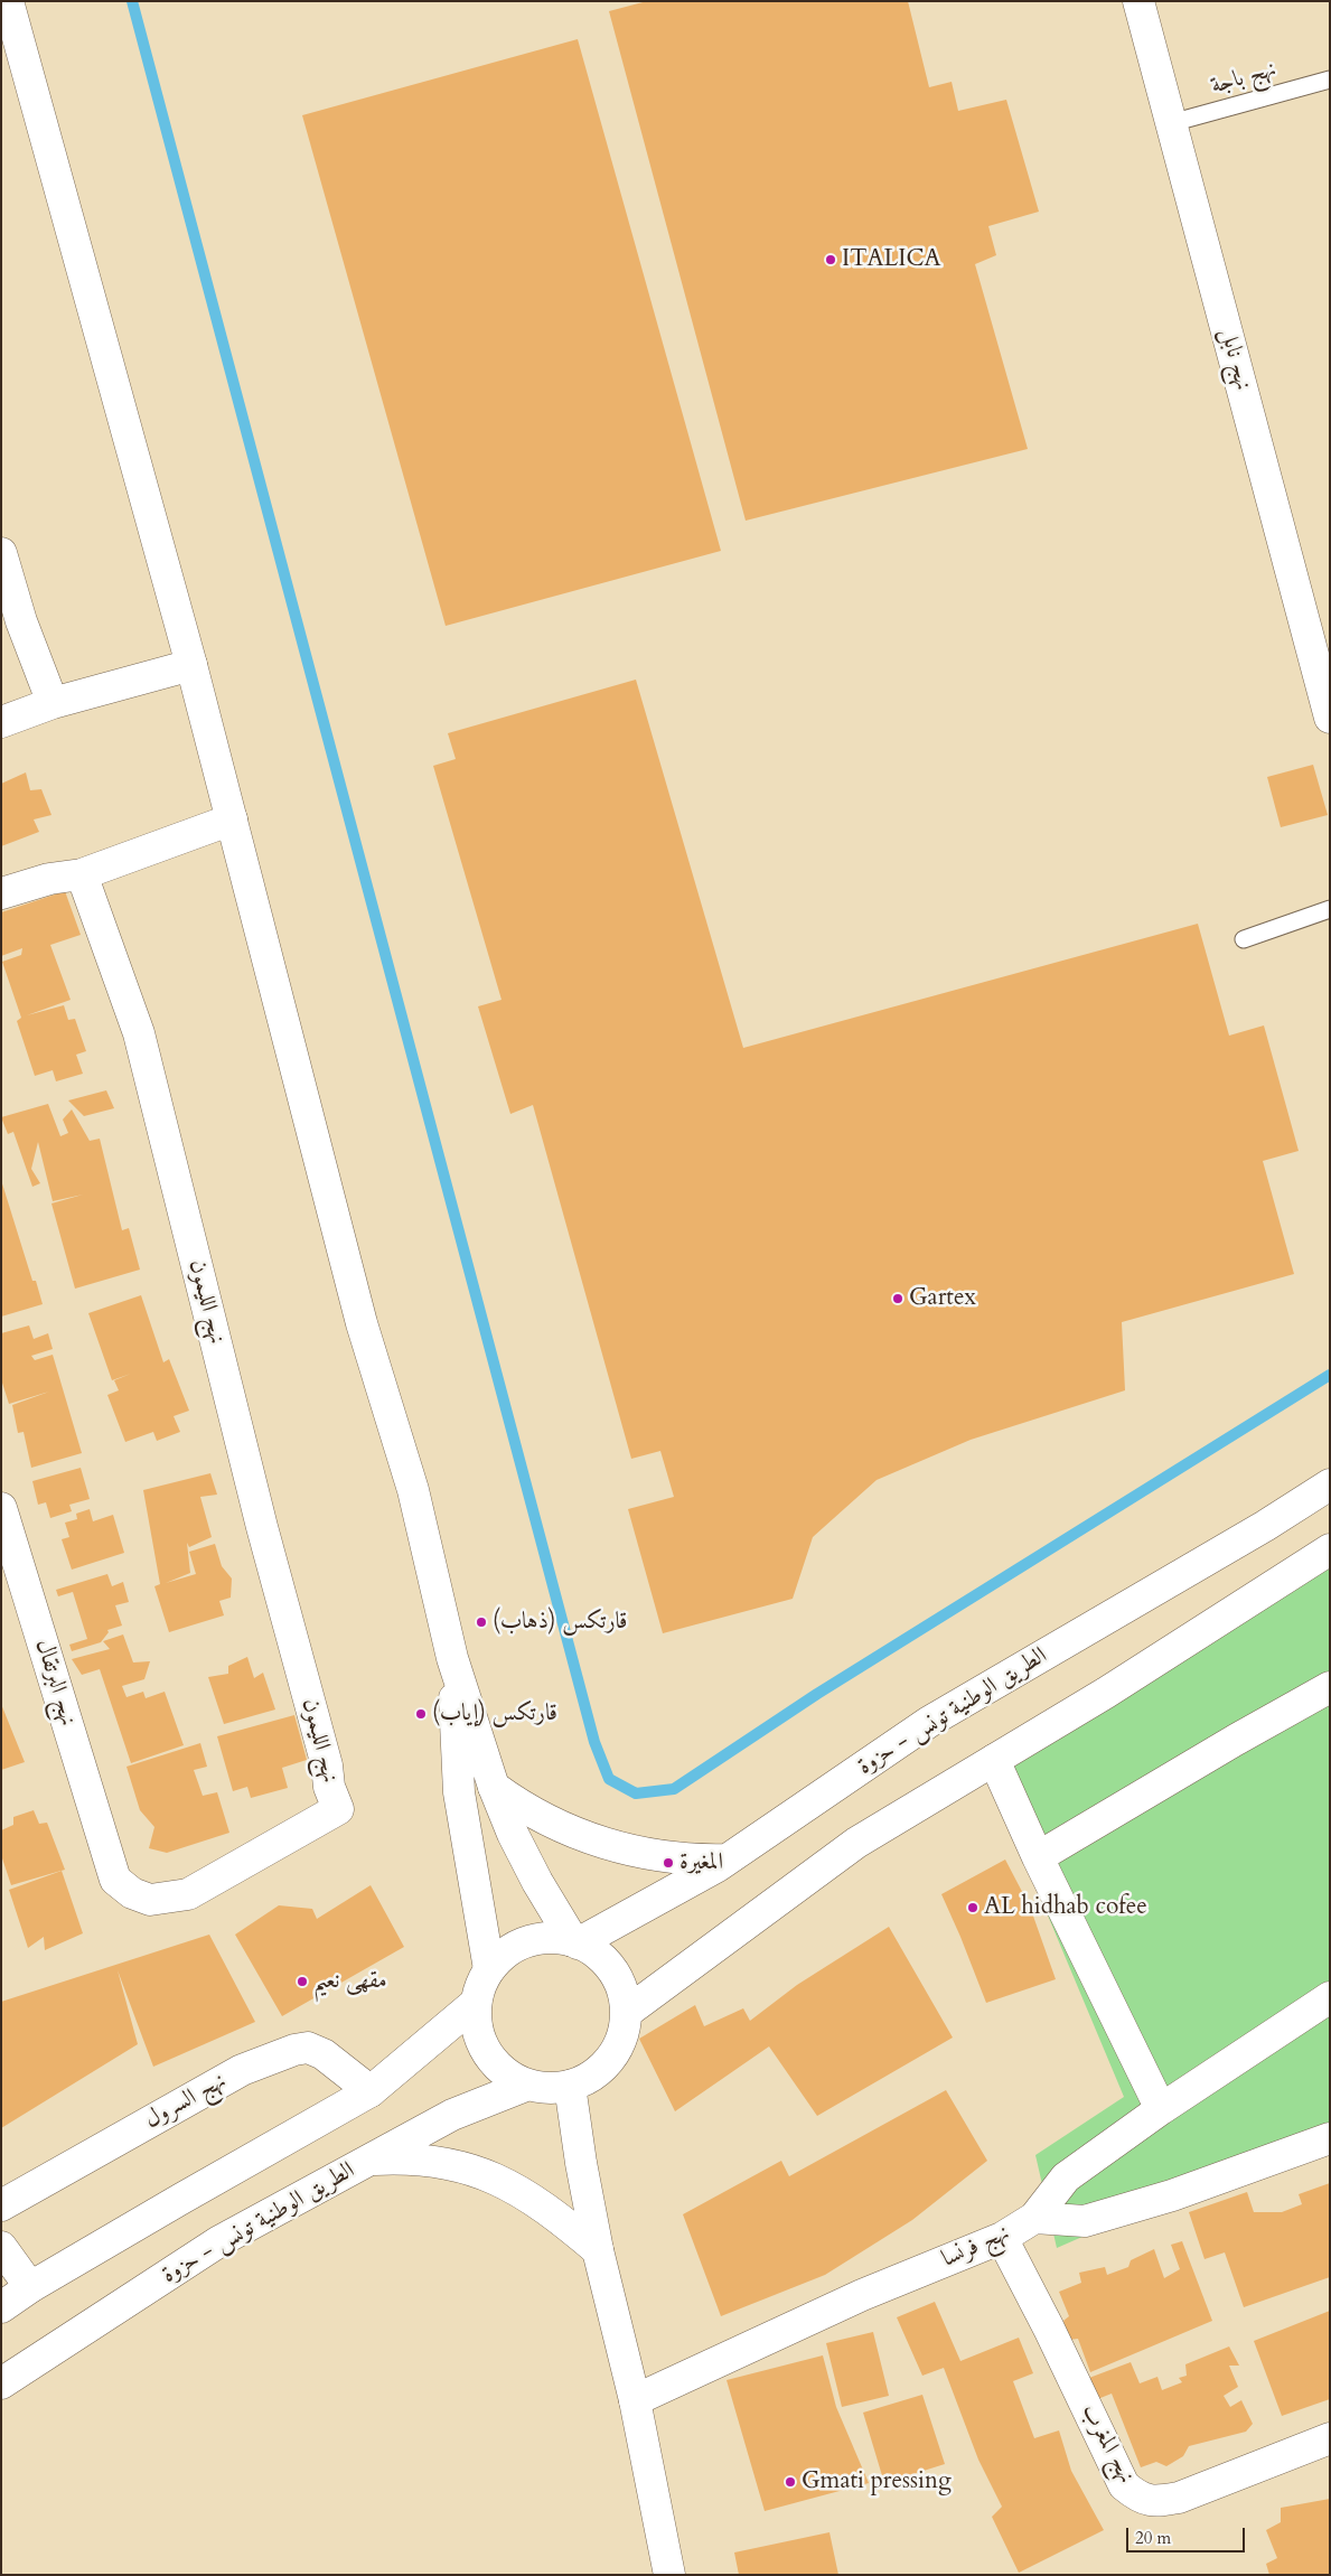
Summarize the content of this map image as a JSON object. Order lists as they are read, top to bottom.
{
  "streets": {
    "street": [
      "نهج نابل",
      "نهج الليمون",
      "نهج البرتقال",
      "الطريق الوطنية تونس - حزوة",
      "نهج السرول",
      "نهج فرنسا",
      "نهج المغرب"
    ],
    "lane": ["نهج باجة"]
  },
  "crossings": [
    ["نهج باجة", "نهج نابل"],
    ["نهج الليمون", "نهج البرتقال"],
    ["نهج فرنسا", "نهج المغرب"]
  ],
  "places": [
    "ITALICA",
    "Gartex",
    "قارتكس (ذهاب)",
    "قارتكس (إياب)",
    "المغيرة",
    "AL hidhab cofee",
    "مقهى نعيم",
    "Gmati pressing"
  ],
  "scale_bar": "20 m"
}
